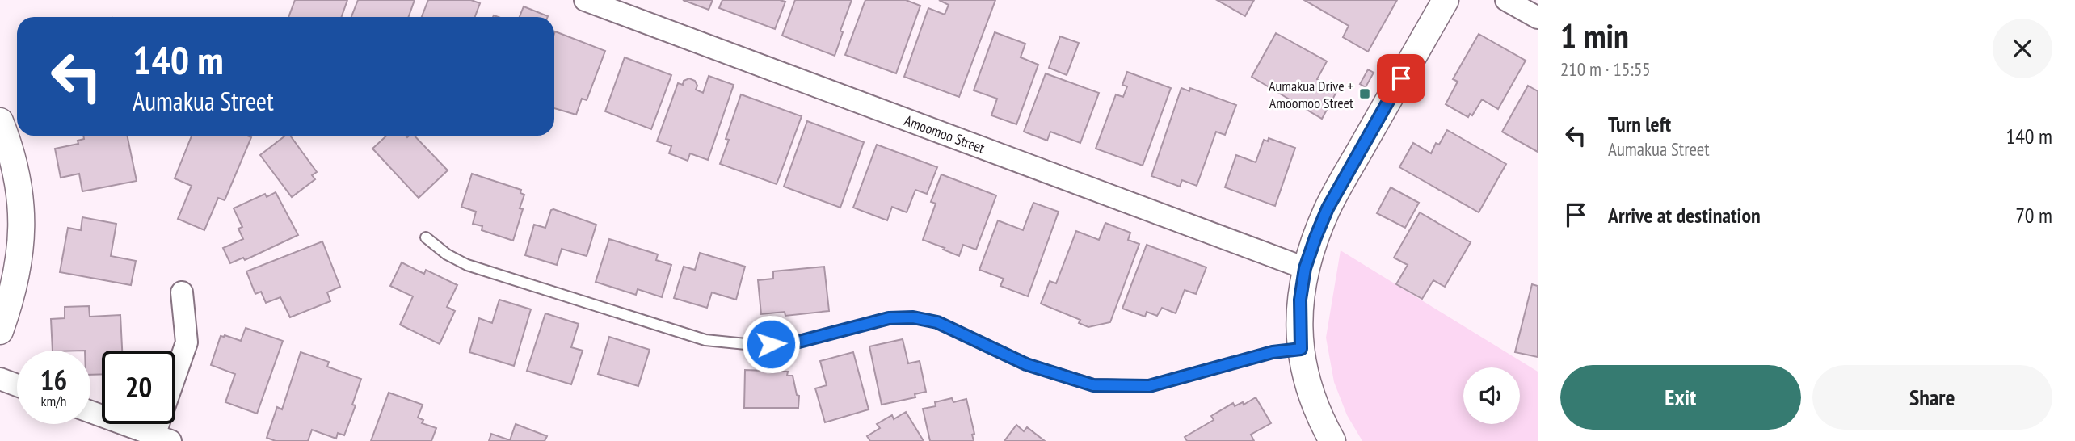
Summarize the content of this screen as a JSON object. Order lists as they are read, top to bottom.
{
  "streets": {
    "street": ["Amoomoo Street"]
  },
  "places": {
    "transit": ["Aumakua Drive + Amoomoo Street"]
  },
  "page": {
    "heading": ["1 min", "210 m · 15:55"],
    "turn": ["140 m", "Aumakua Street"],
    "list": [
      {
        "name": "Turn left",
        "note": "Aumakua Street",
        "value": "140 m"
      },
      {
        "name": "Arrive at destination",
        "value": "70 m"
      }
    ],
    "speed": "16 km/h",
    "limit": "20",
    "buttons": ["Exit", "Share"]
  }
}
